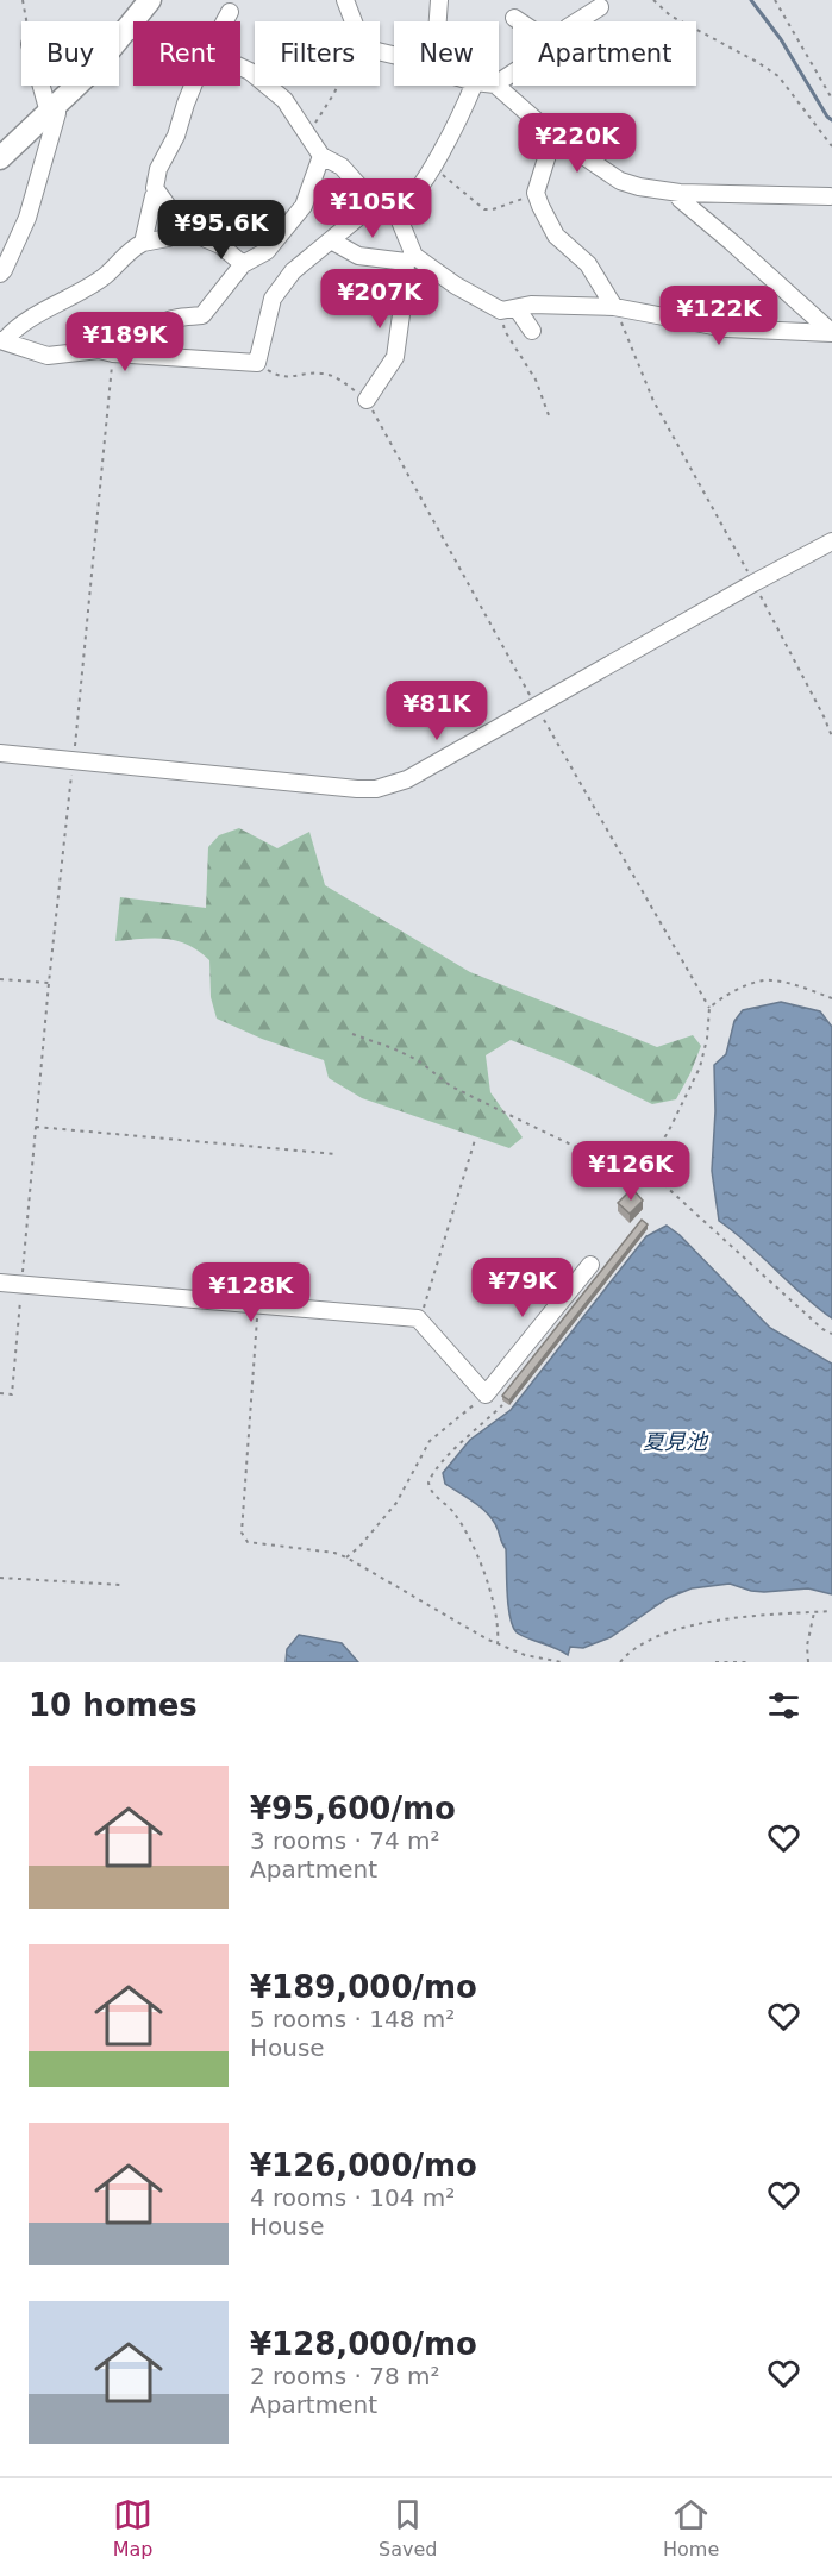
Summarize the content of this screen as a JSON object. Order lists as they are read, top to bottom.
{
  "water": ["夏見池"],
  "page": {
    "chip": [
      "Buy",
      "Rent",
      "Filters",
      "New",
      "Apartment"
    ],
    "price": [
      "¥220K",
      "¥105K",
      "¥95.6K",
      "¥207K",
      "¥122K",
      "¥189K",
      "¥81K",
      "¥126K",
      "¥79K",
      "¥128K"
    ],
    "heading": "10 homes",
    "list": [
      {
        "name": "¥95,600/mo",
        "note": "3 rooms · 74 m² · Apartment"
      },
      {
        "name": "¥189,000/mo",
        "note": "5 rooms · 148 m² · House"
      },
      {
        "name": "¥126,000/mo",
        "note": "4 rooms · 104 m² · House"
      },
      {
        "name": "¥128,000/mo",
        "note": "2 rooms · 78 m² · Apartment"
      }
    ],
    "tabs": ["Map", "Saved", "Home"]
  }
}
